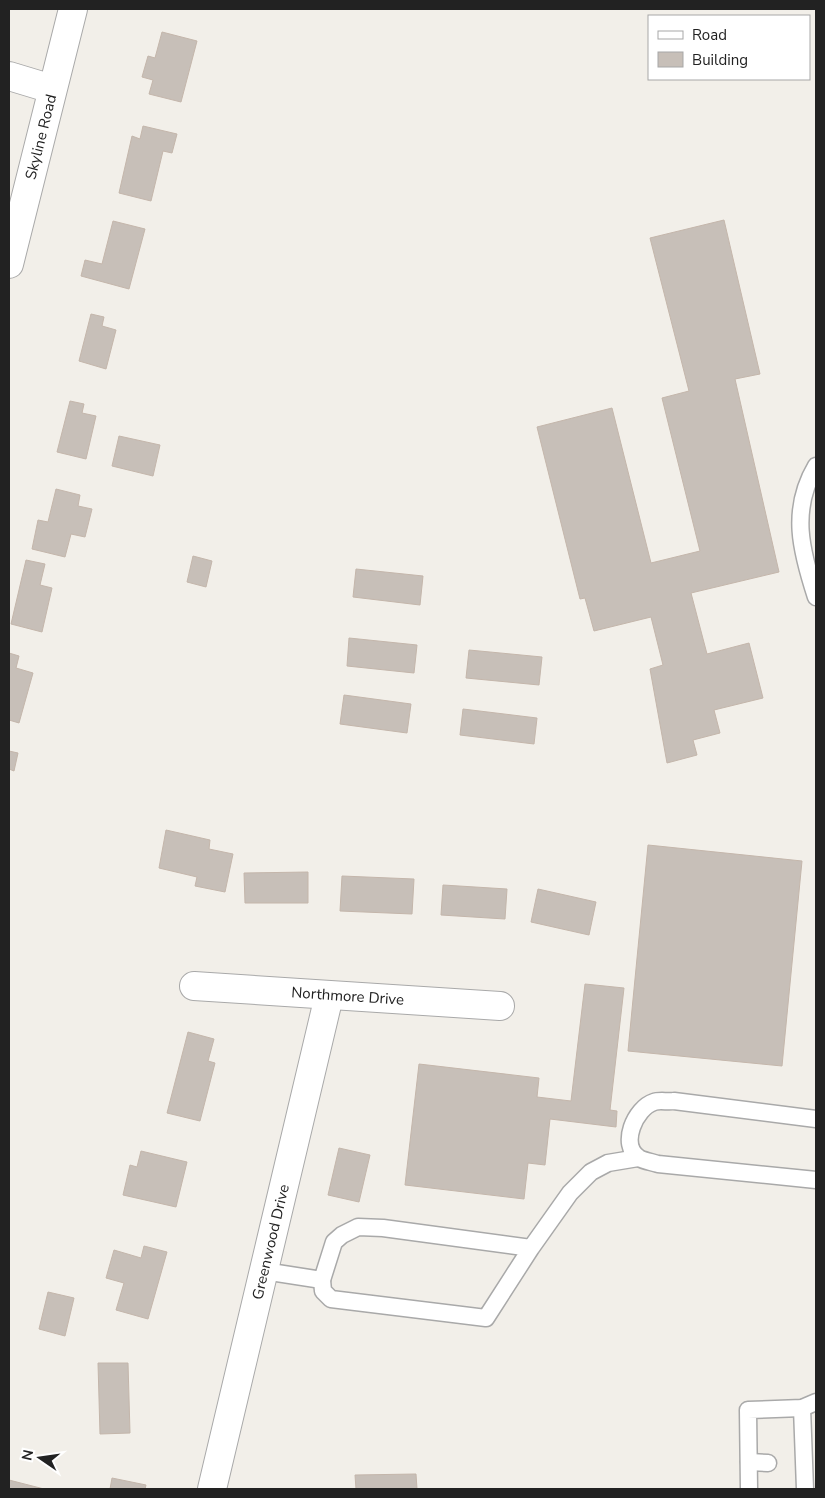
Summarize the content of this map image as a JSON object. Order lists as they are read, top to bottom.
{
  "streets": {
    "street": ["Skyline Road", "Northmore Drive", "Greenwood Drive"]
  },
  "crossings": [
    ["Northmore Drive", "Greenwood Drive"]
  ],
  "legend": ["Road", "Building"],
  "north": "left"
}
